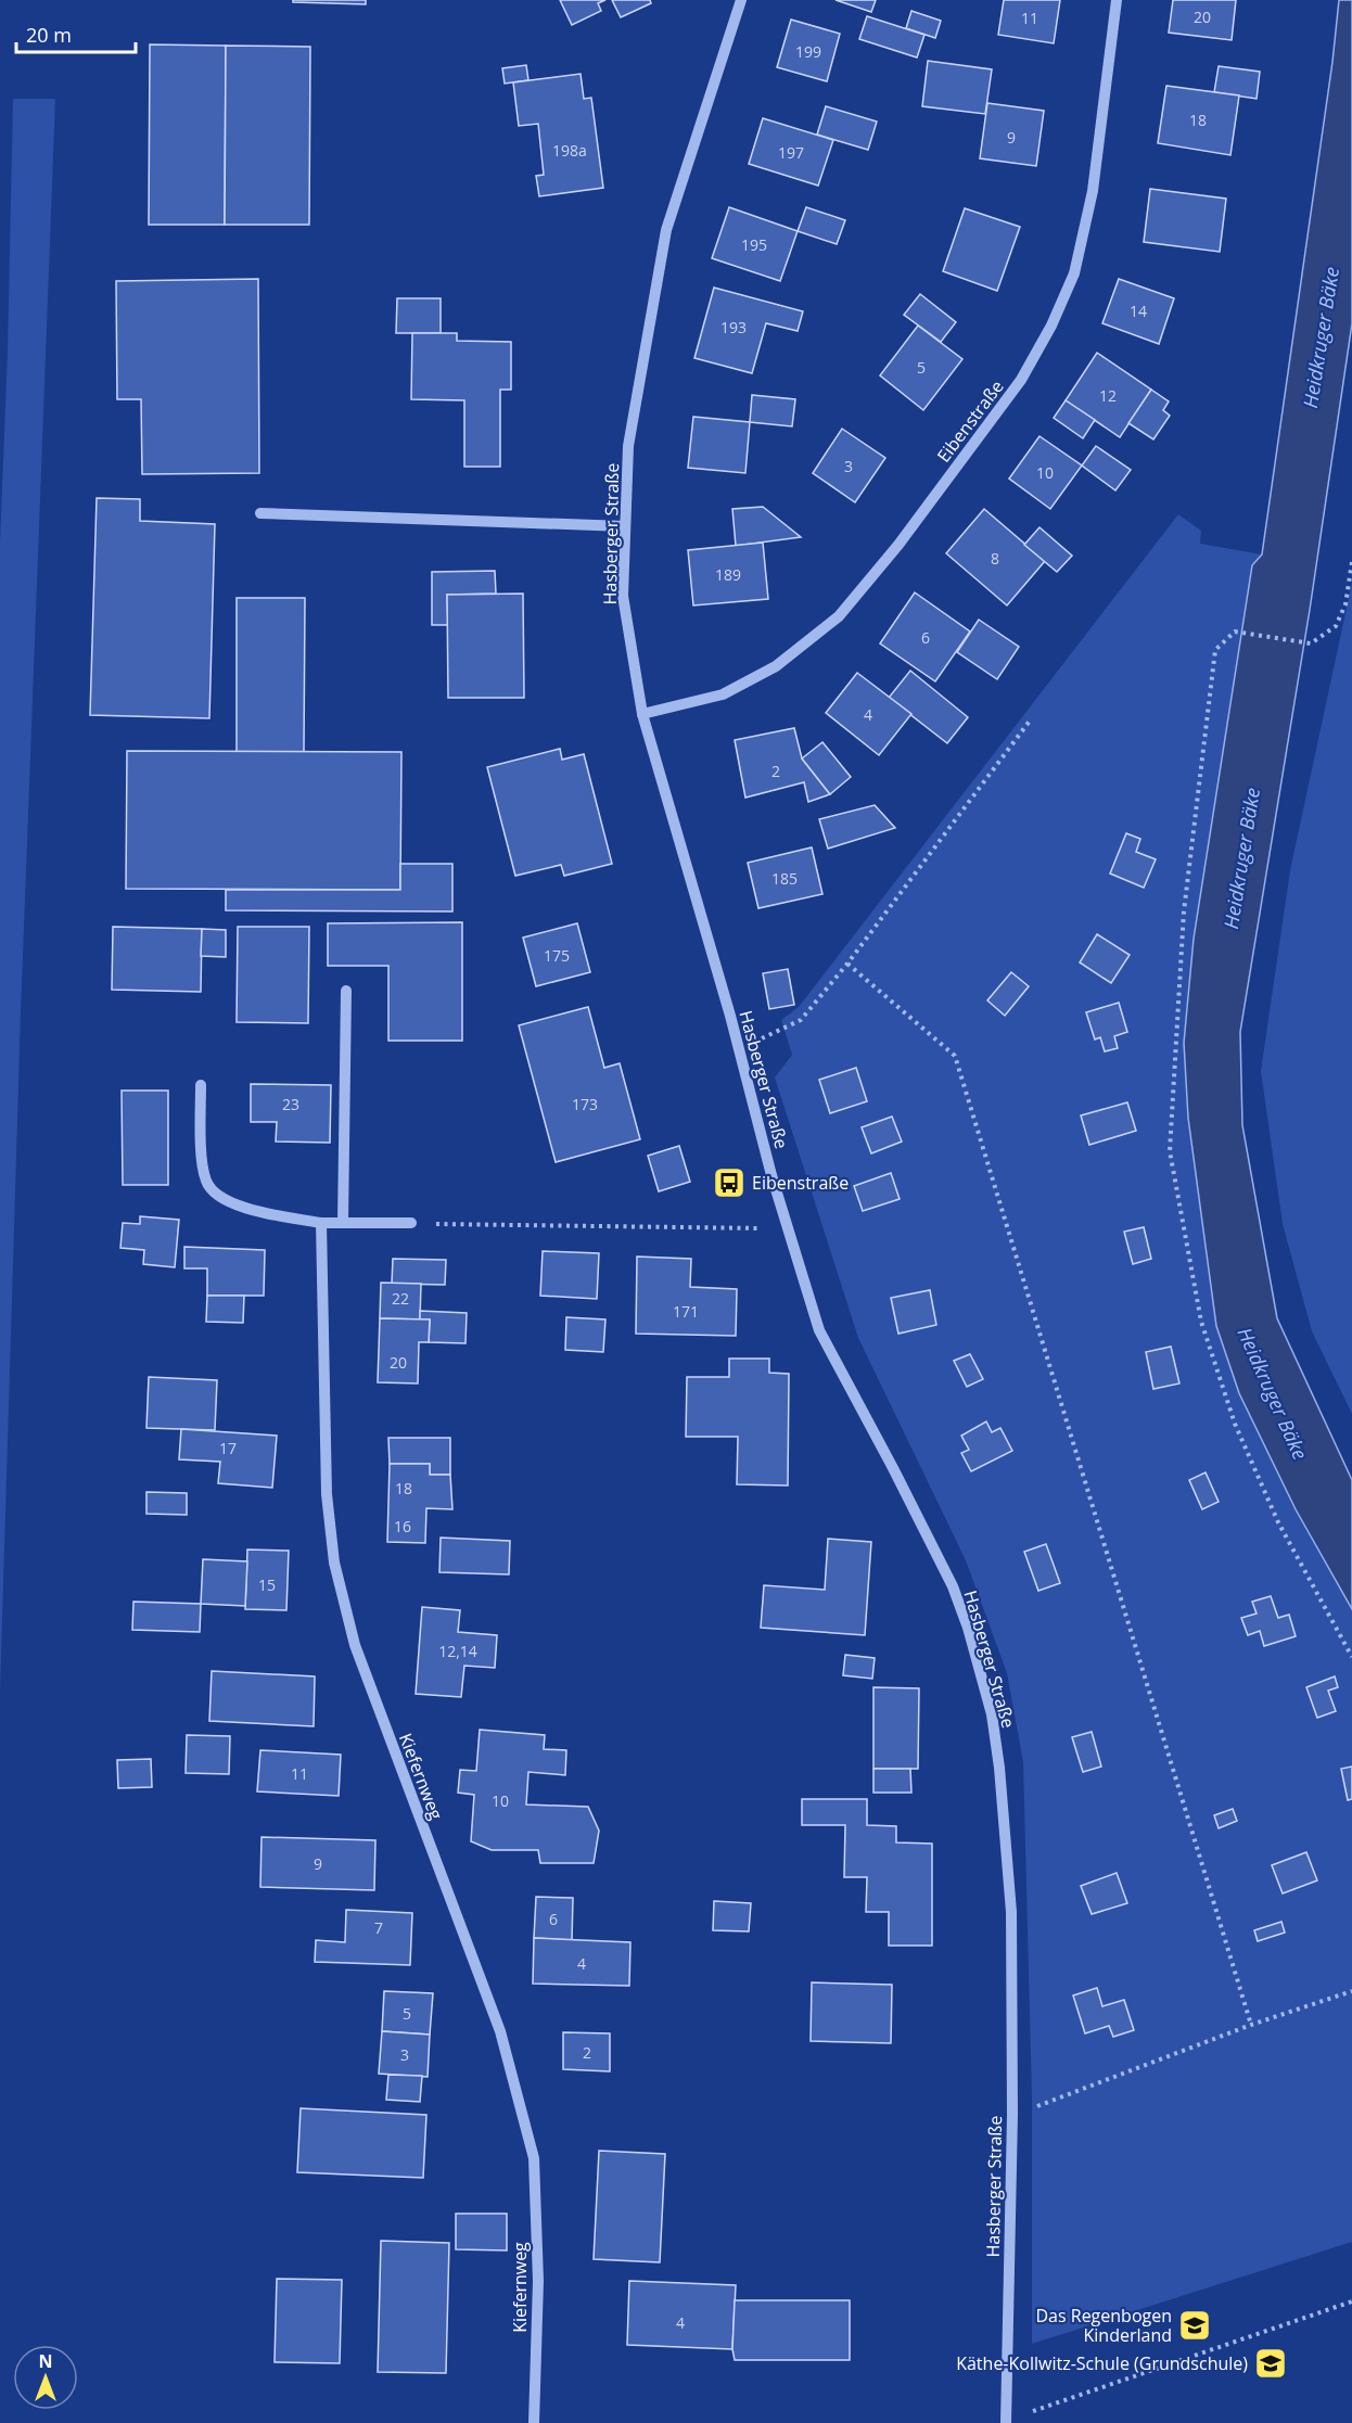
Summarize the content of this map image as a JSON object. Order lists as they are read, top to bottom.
{
  "streets": {
    "street": ["Eibenstraße", "Hasberger Straße", "Kiefernweg"]
  },
  "crossings": [
    ["Eibenstraße", "Hasberger Straße"]
  ],
  "water": ["Heidkruger Bäke"],
  "places": {
    "bus stop": ["Eibenstraße"],
    "school or university": ["Das Regenbogen Kinderland", "Käthe-Kollwitz-Schule (Grundschule)"]
  },
  "house_numbers": [
    "20",
    "11",
    "199",
    "18",
    "9",
    "198a",
    "197",
    "195",
    "14",
    "193",
    "5",
    "12",
    "3",
    "10",
    "8",
    "189",
    "6",
    "4",
    "2",
    "185",
    "175",
    "23",
    "173",
    "22",
    "171",
    "20",
    "17",
    "18",
    "16",
    "15",
    "12,14",
    "11",
    "10",
    "9",
    "6",
    "7",
    "4",
    "5",
    "2",
    "3",
    "4"
  ],
  "scale_bar": "20 m",
  "north": "top"
}
